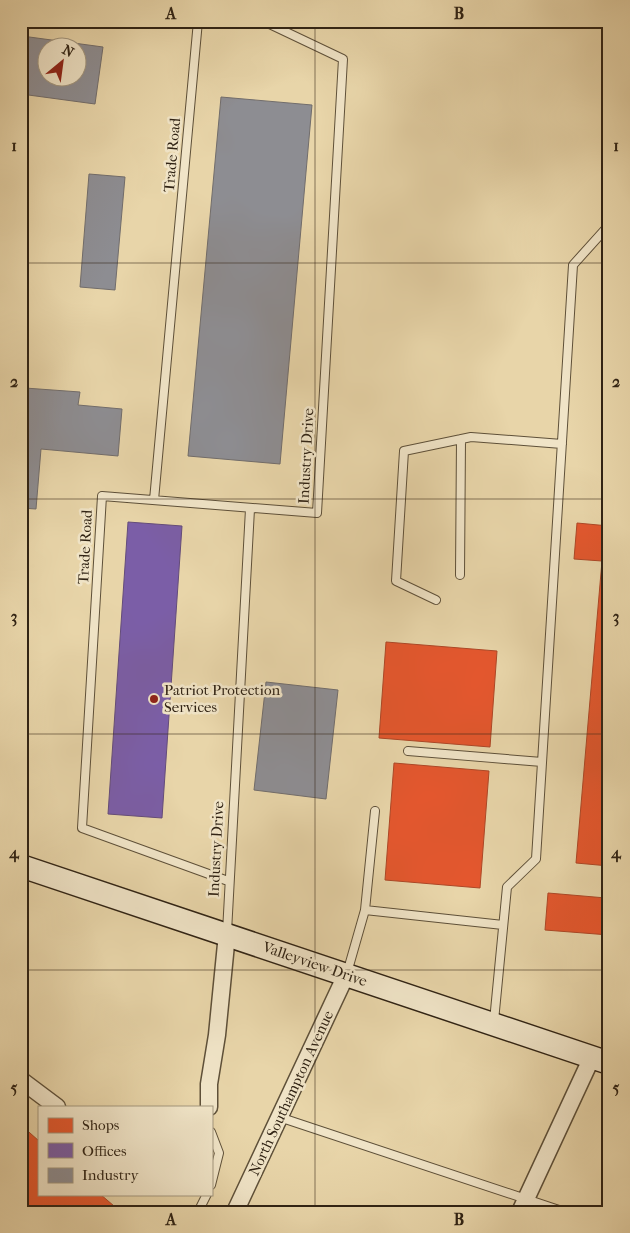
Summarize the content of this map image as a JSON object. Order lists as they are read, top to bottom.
{
  "streets": {
    "street": ["Valleyview Drive", "North Southampton Avenue"],
    "lane": ["Trade Road", "Industry Drive"]
  },
  "crossings": [
    ["Trade Road", "Industry Drive"],
    ["Industry Drive", "Valleyview Drive"],
    ["Valleyview Drive", "North Southampton Avenue"]
  ],
  "places": ["Patriot Protection Services"],
  "legend": ["Shops", "Offices", "Industry"],
  "north": "top right",
  "grid": {
    "columns": ["A", "B"],
    "rows": [
      "1",
      "2",
      "3",
      "4",
      "5"
    ]
  }
}
